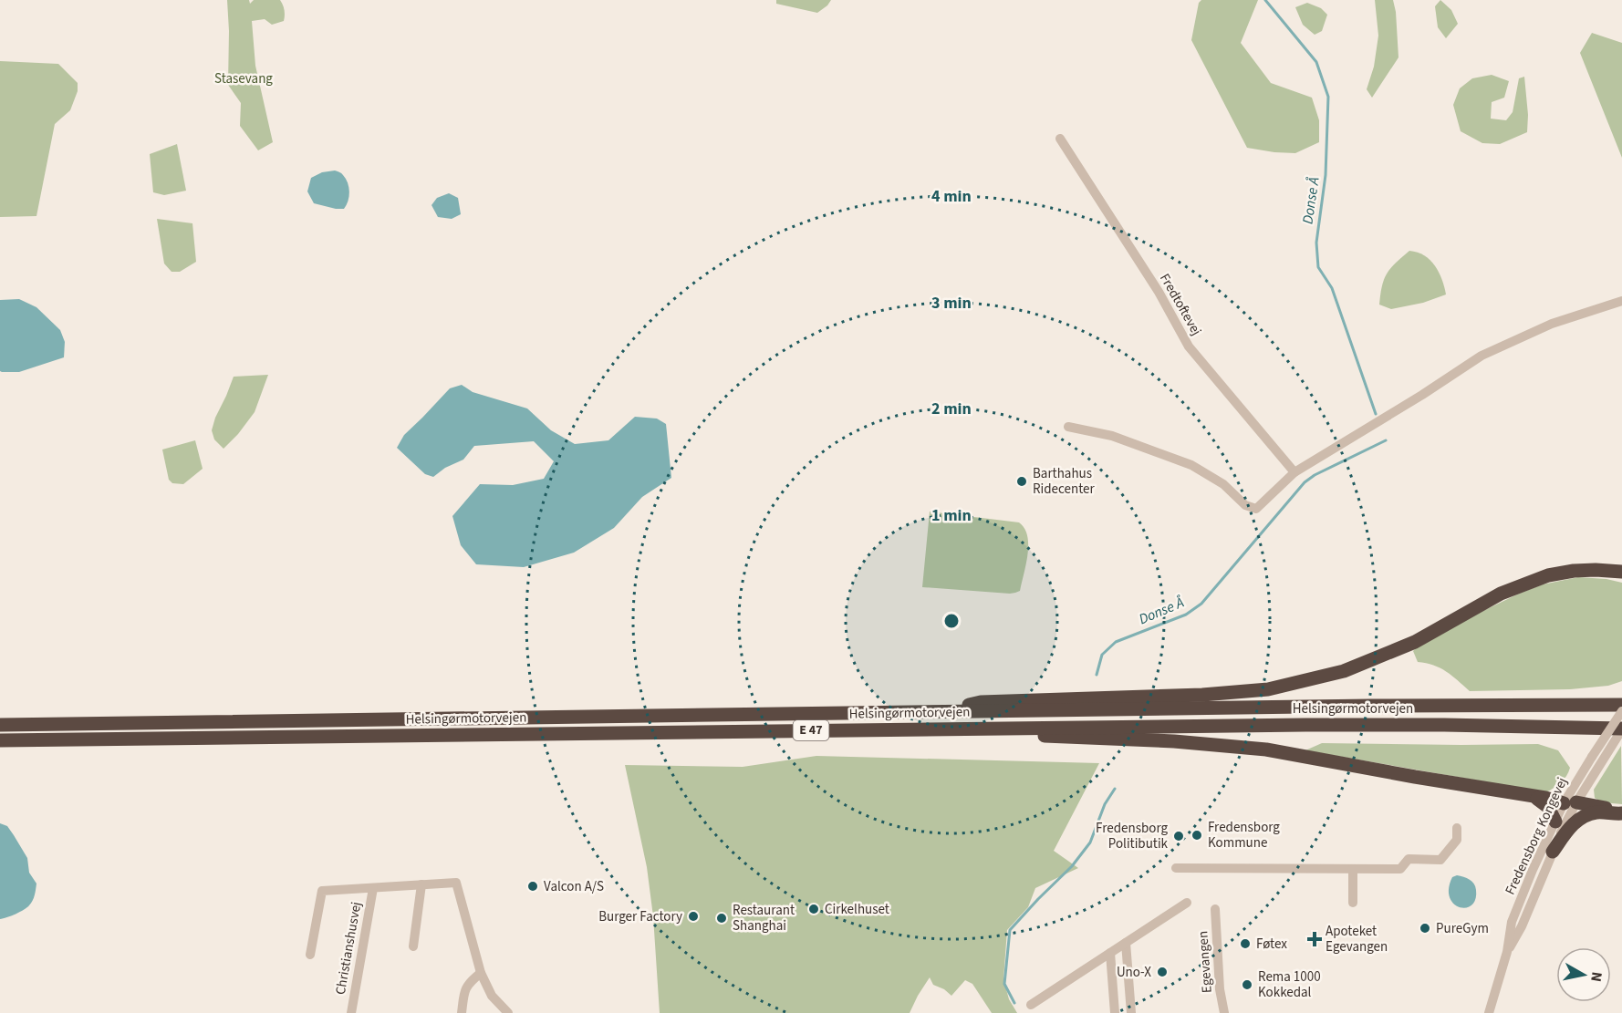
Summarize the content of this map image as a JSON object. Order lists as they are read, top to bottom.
{
  "streets": {
    "highway": ["Helsingørmotorvejen", "E 47"],
    "street": [
      "Fredtoftevej",
      "Fredensborg Kongevej",
      "Christianshusvej",
      "Egevangen"
    ]
  },
  "crossings": [
    ["Helsingørmotorvejen", "Fredensborg Kongevej"]
  ],
  "water": ["Donse Å"],
  "parks": ["Stasevang"],
  "places": {
    "other": [
      "Barthahus Ridecenter",
      "Fredensborg Kommune",
      "Fredensborg Politibutik",
      "Valcon A/S",
      "Cirkelhuset",
      "Burger Factory",
      "Restaurant Shanghai",
      "PureGym",
      "Føtex",
      "Uno-X",
      "Rema 1000 Kokkedal"
    ],
    "health": ["Apoteket Egevangen"]
  },
  "north": "right",
  "rings": [
    "4 min",
    "3 min",
    "2 min",
    "1 min"
  ]
}
